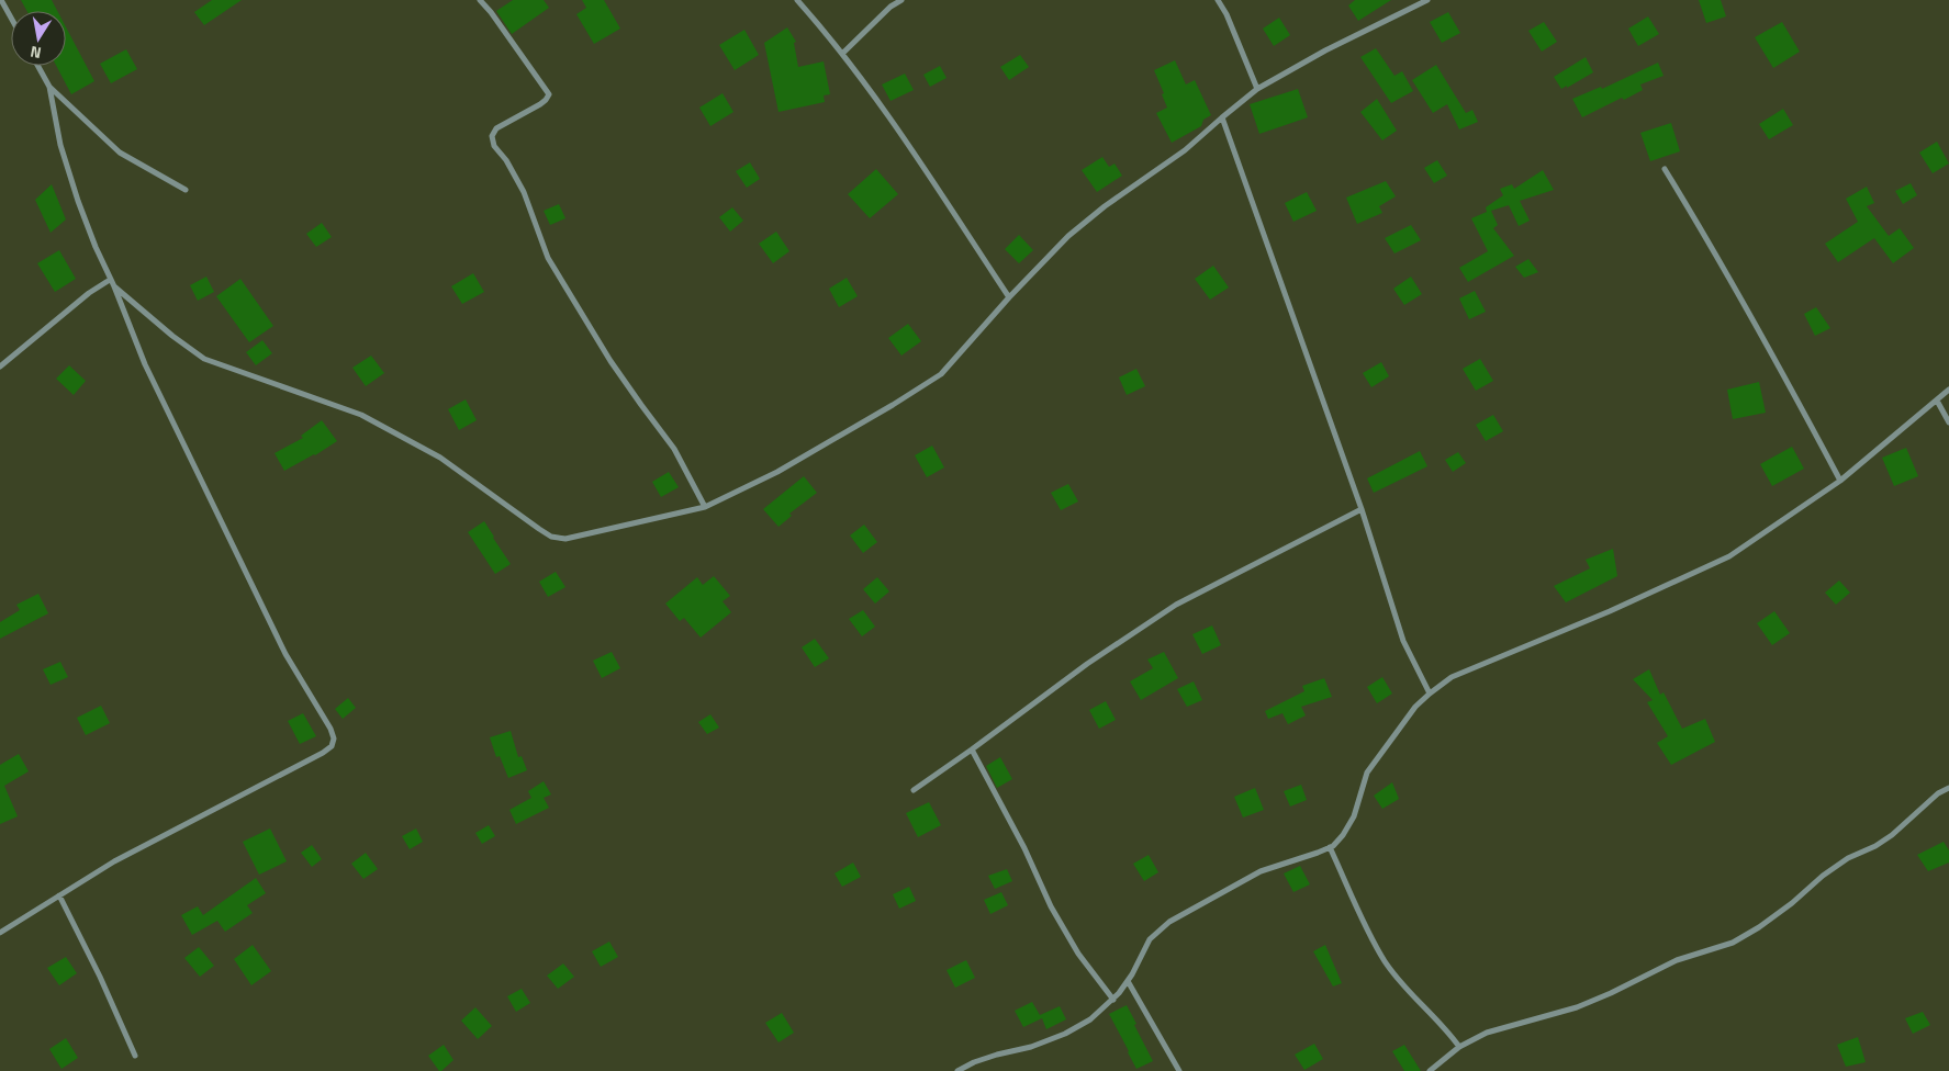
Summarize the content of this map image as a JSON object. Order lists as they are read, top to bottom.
{
  "north": "bottom"
}
